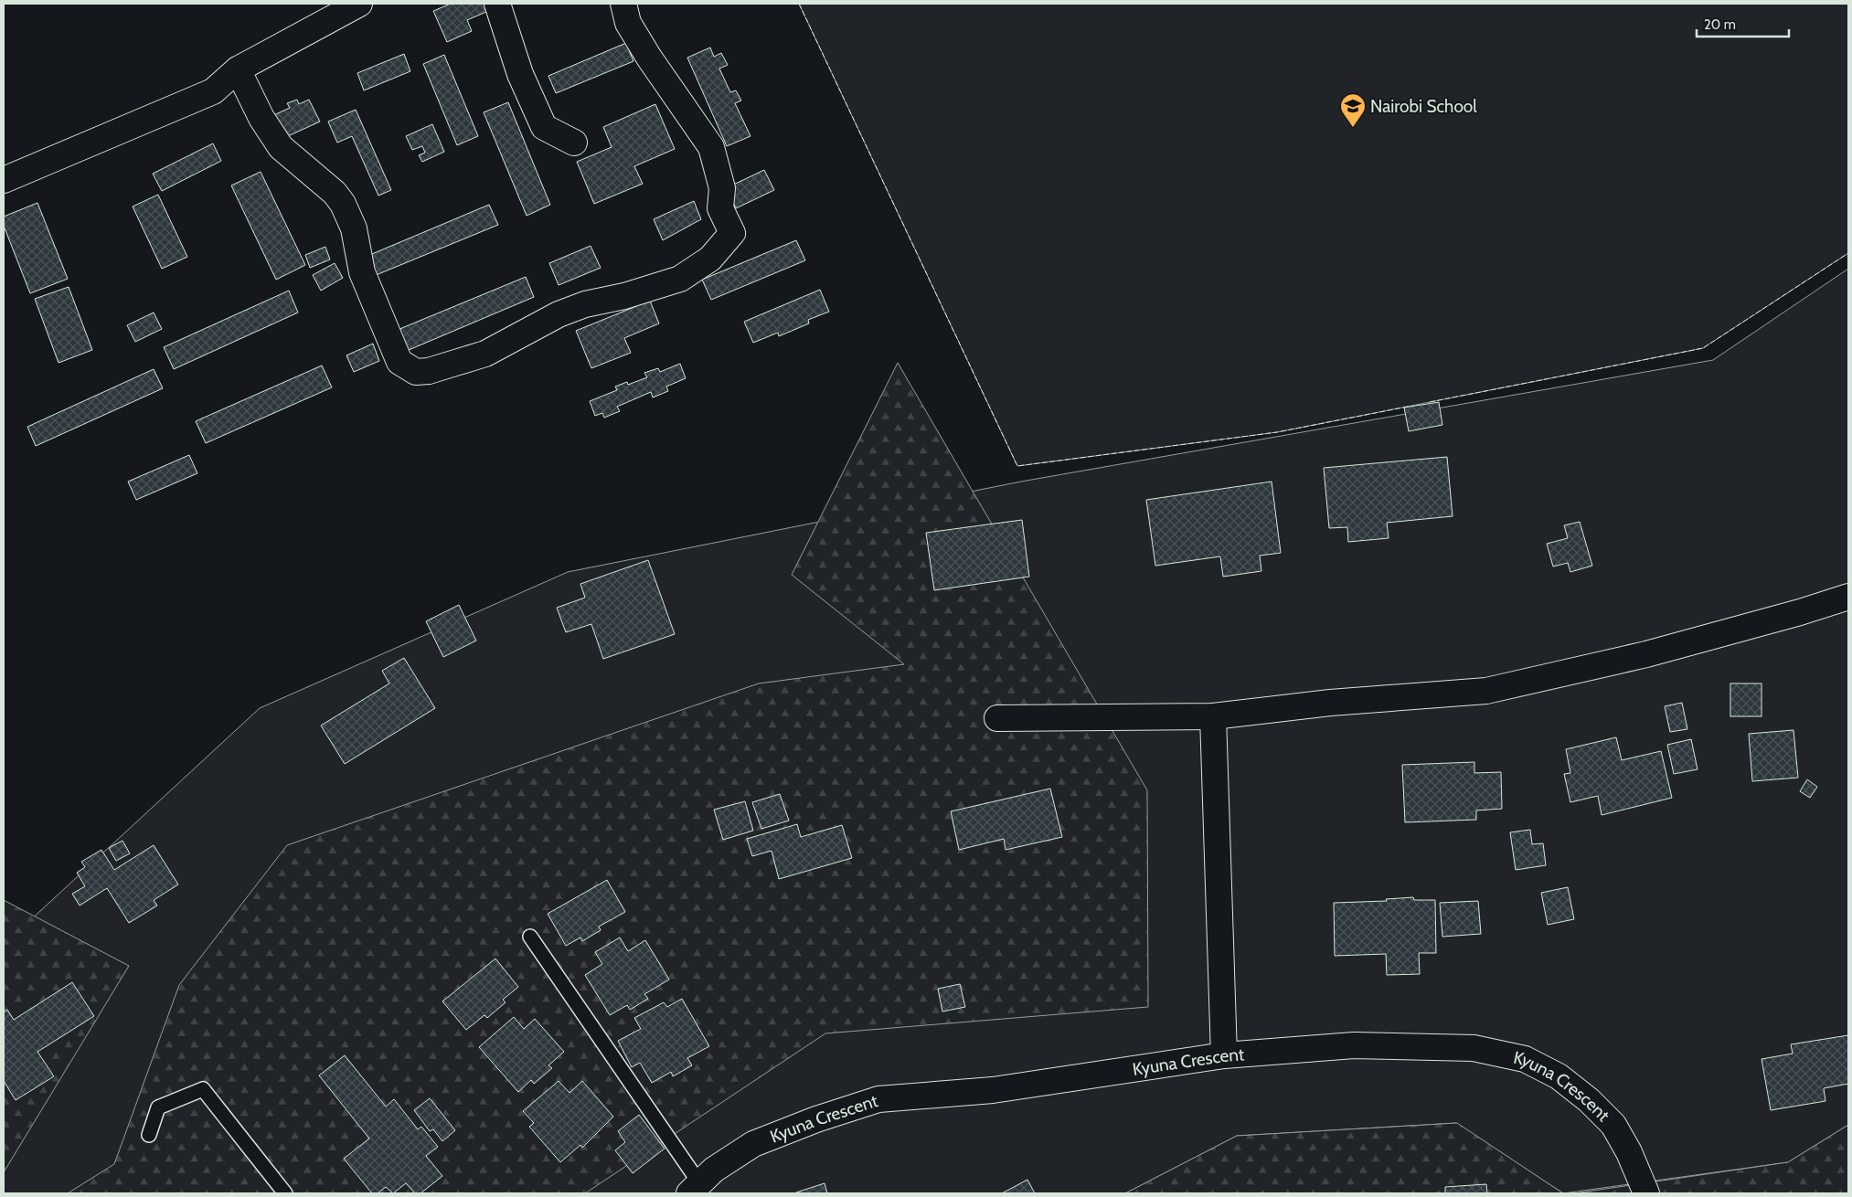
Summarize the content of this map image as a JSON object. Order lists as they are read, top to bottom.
{
  "streets": {
    "street": ["Kyuna Crescent"]
  },
  "places": {
    "school or university": ["Nairobi School"]
  },
  "scale_bar": "20 m"
}
